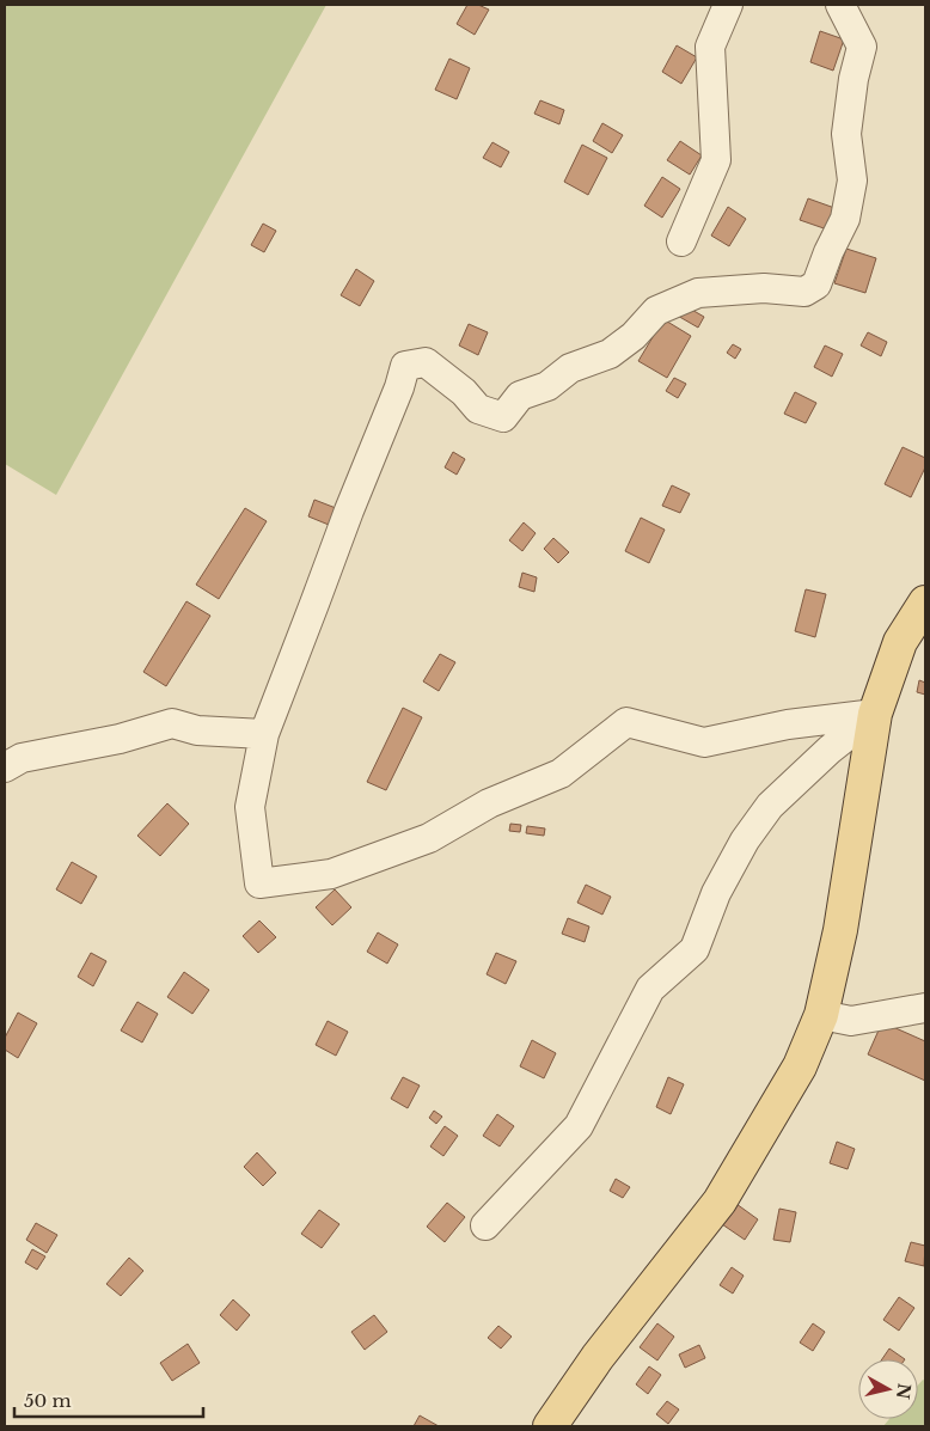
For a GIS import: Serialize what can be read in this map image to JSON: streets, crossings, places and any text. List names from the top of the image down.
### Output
{
  "scale_bar": "50 m",
  "north": "right"
}
